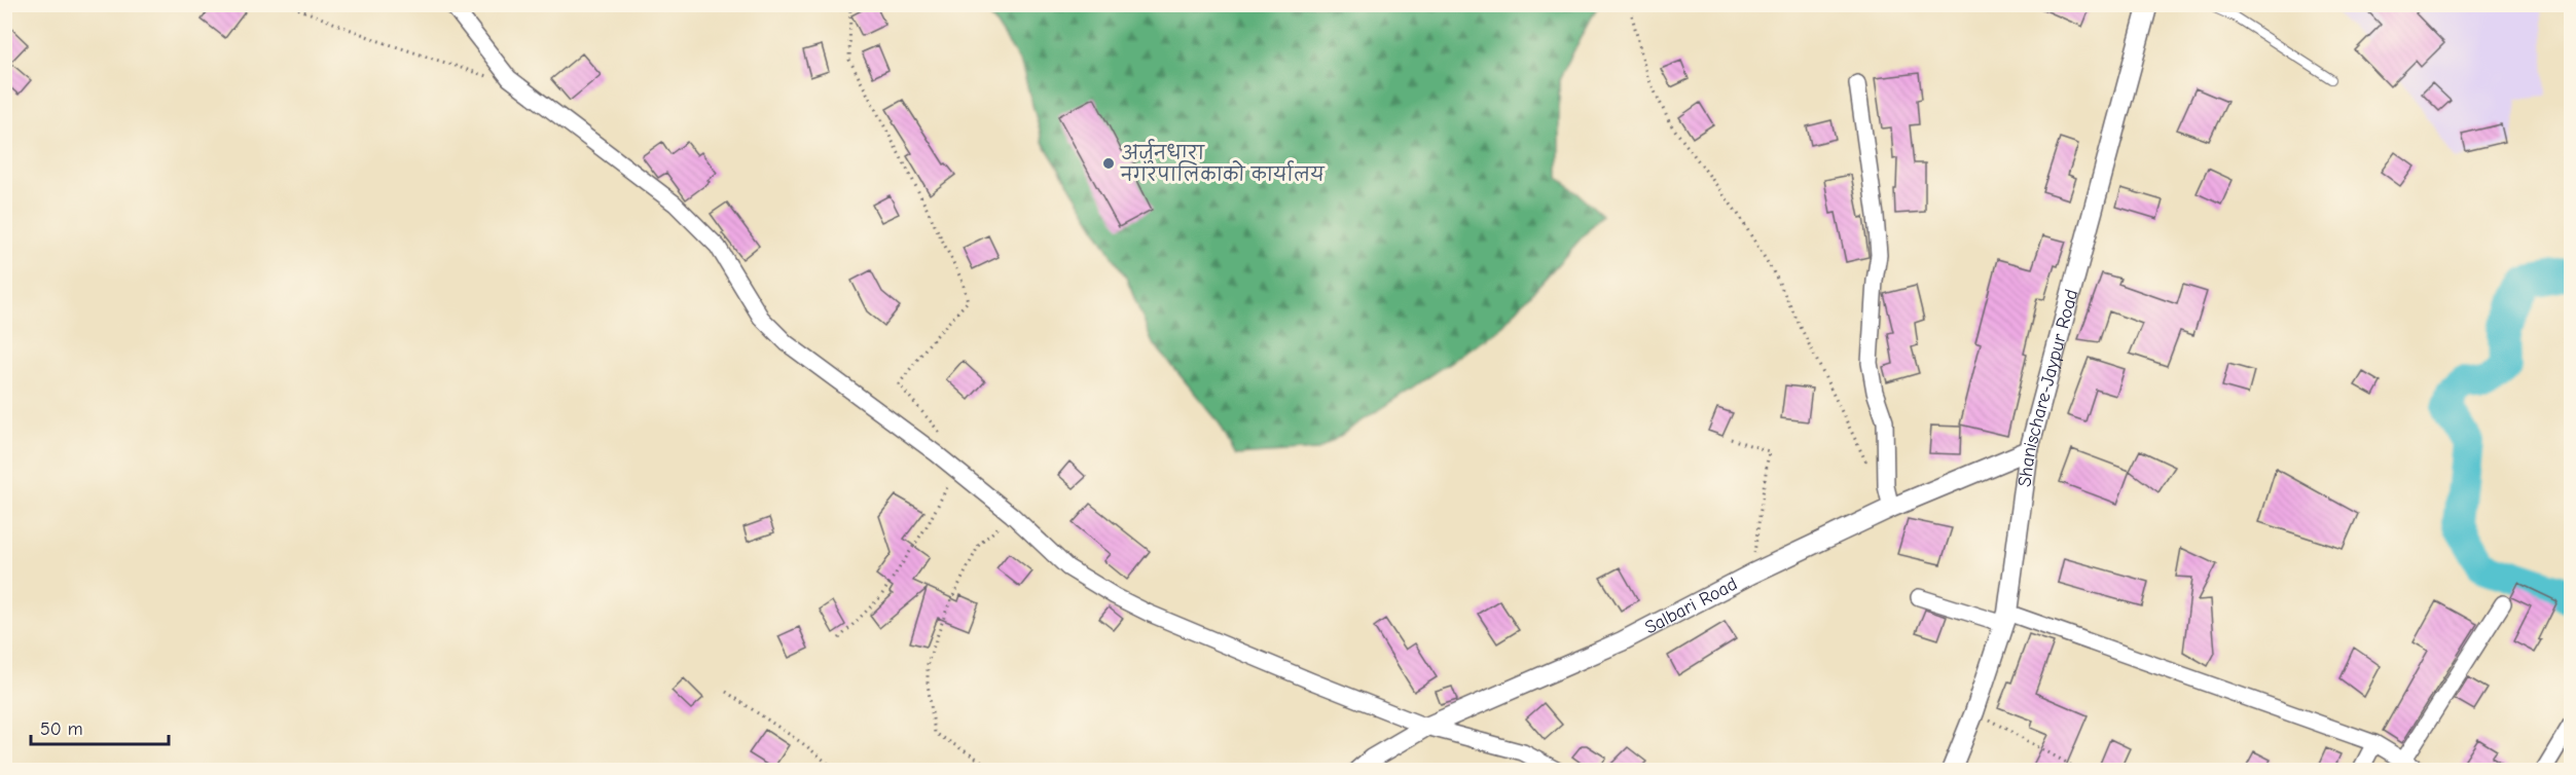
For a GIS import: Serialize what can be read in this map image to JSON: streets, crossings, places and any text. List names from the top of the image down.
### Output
{
  "streets": {
    "street": ["Shanischare-Jaypur Road", "Salbari Road"]
  },
  "crossings": [
    ["Shanischare-Jaypur Road", "Salbari Road"]
  ],
  "places": ["अर्जुनधारा नगरपालिकाको कार्यालय"],
  "scale_bar": "50 m"
}
